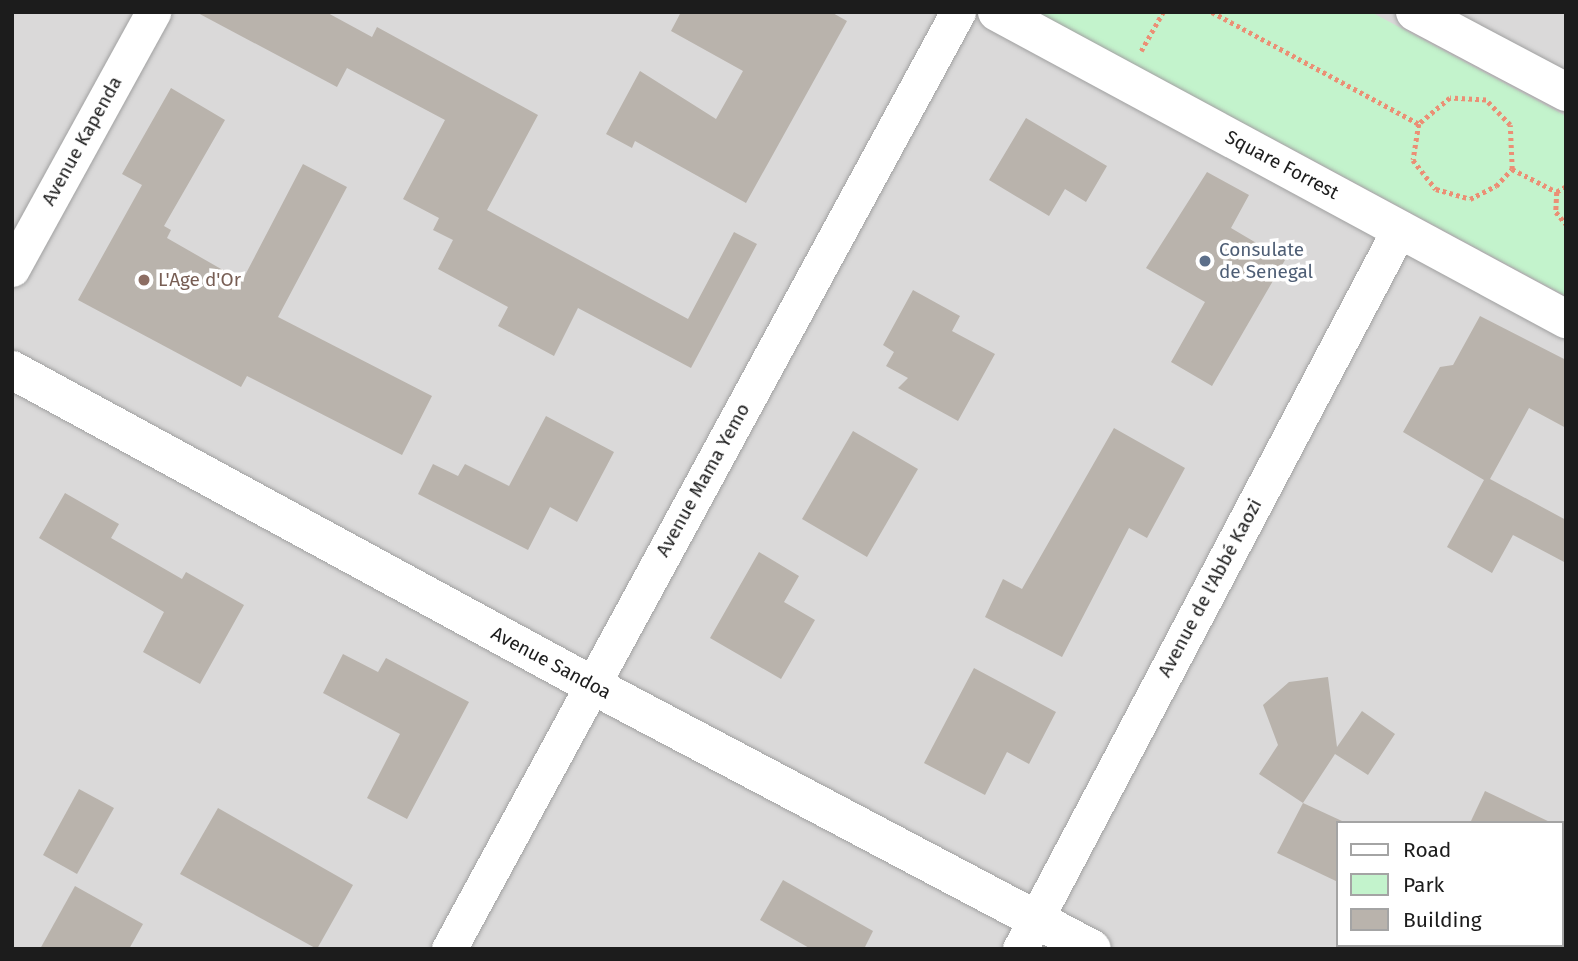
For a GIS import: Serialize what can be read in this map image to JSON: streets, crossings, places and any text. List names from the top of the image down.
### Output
{
  "streets": {
    "street": [
      "Avenue Kapenda",
      "Square Forrest",
      "Avenue Mama Yemo",
      "Avenue de l'Abbé Kaozi",
      "Avenue Sandoa"
    ]
  },
  "crossings": [
    ["Square Forrest", "Avenue de l'Abbé Kaozi"],
    ["Avenue Mama Yemo", "Avenue Sandoa"],
    ["Avenue de l'Abbé Kaozi", "Avenue Sandoa"]
  ],
  "places": ["Consulate de Senegal", "L'Age d'Or"],
  "legend": ["Road", "Park", "Building"]
}
